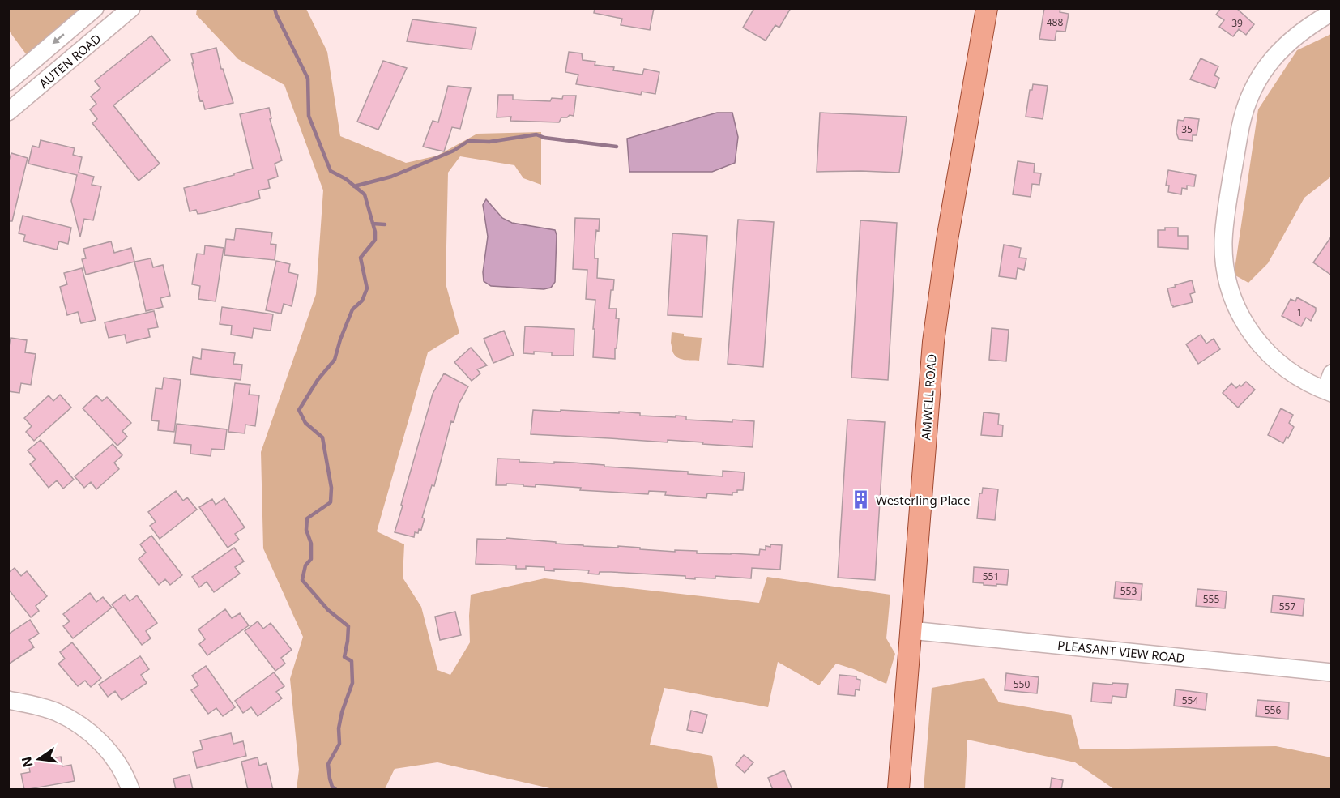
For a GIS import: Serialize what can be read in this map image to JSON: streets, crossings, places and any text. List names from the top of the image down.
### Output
{
  "streets": {
    "main road": ["AMWELL ROAD"],
    "street": ["AUTEN ROAD", "PLEASANT VIEW ROAD"]
  },
  "crossings": [
    ["AMWELL ROAD", "PLEASANT VIEW ROAD"]
  ],
  "places": {
    "building": ["Westerling Place"]
  },
  "house_numbers": [
    "488",
    "39",
    "35",
    "1",
    "551",
    "553",
    "555",
    "557",
    "550",
    "554",
    "556"
  ],
  "north": "left"
}
